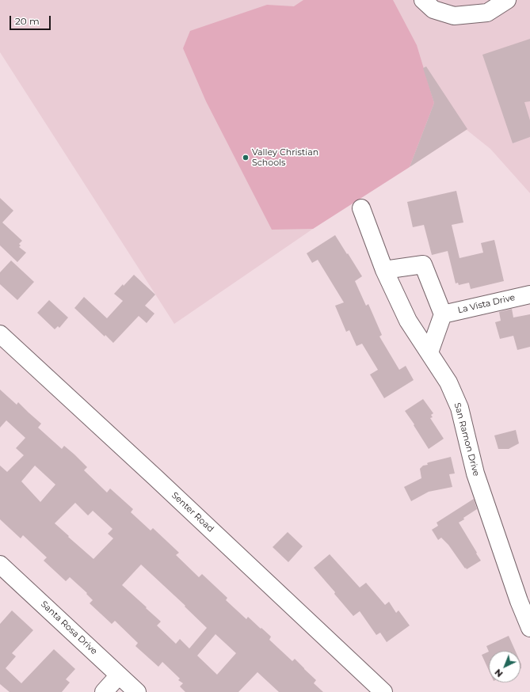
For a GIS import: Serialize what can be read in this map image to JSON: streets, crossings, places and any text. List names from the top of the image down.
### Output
{
  "streets": {
    "street": [
      "La Vista Drive",
      "San Ramon Drive",
      "Senter Road",
      "Santa Rosa Drive"
    ]
  },
  "places": ["Valley Christian Schools"],
  "scale_bar": "20 m",
  "north": "bottom left"
}
